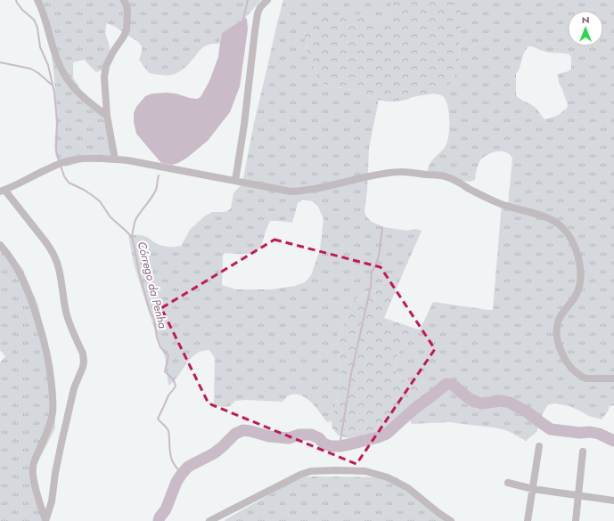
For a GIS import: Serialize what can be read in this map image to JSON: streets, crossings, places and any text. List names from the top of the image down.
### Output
{
  "water": ["Córrego da Penha"],
  "north": "top"
}
